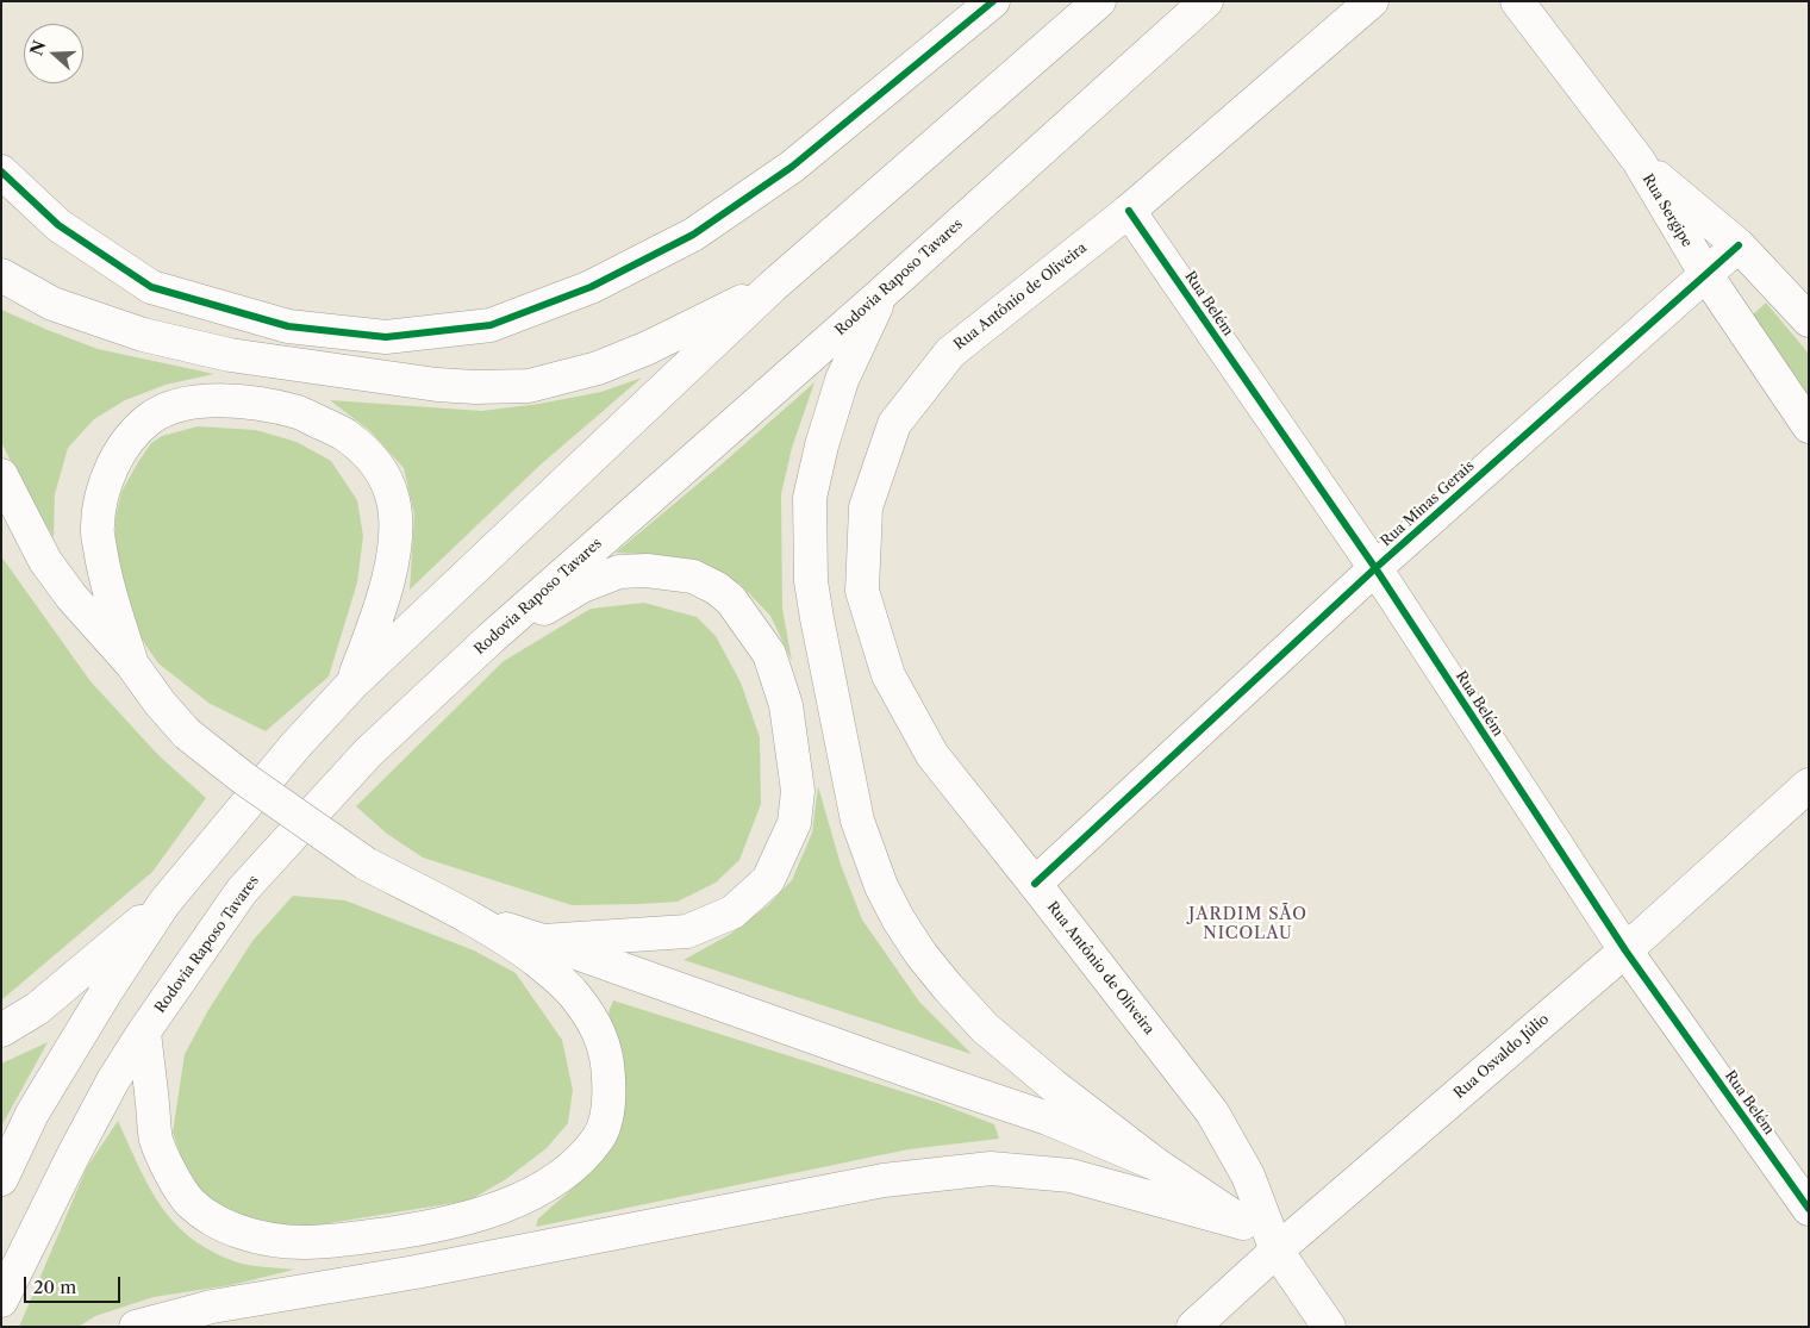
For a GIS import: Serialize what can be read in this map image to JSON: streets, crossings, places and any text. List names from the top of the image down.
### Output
{
  "streets": {
    "main road": [
      "Rua Sergipe",
      "Rodovia Raposo Tavares",
      "Rua Antônio de Oliveira",
      "Rua Belém",
      "Rua Minas Gerais",
      "Rua Osvaldo Júlio"
    ]
  },
  "crossings": [
    ["Rua Sergipe", "Rua Minas Gerais"],
    ["Rua Antônio de Oliveira", "Rua Belém"],
    ["Rua Antônio de Oliveira", "Rua Minas Gerais"],
    ["Rua Antônio de Oliveira", "Rua Osvaldo Júlio"],
    ["Rua Belém", "Rua Minas Gerais"],
    ["Rua Belém", "Rua Osvaldo Júlio"]
  ],
  "districts": ["JARDIM SÃO NICOLAU"],
  "scale_bar": "20 m",
  "north": "left"
}
